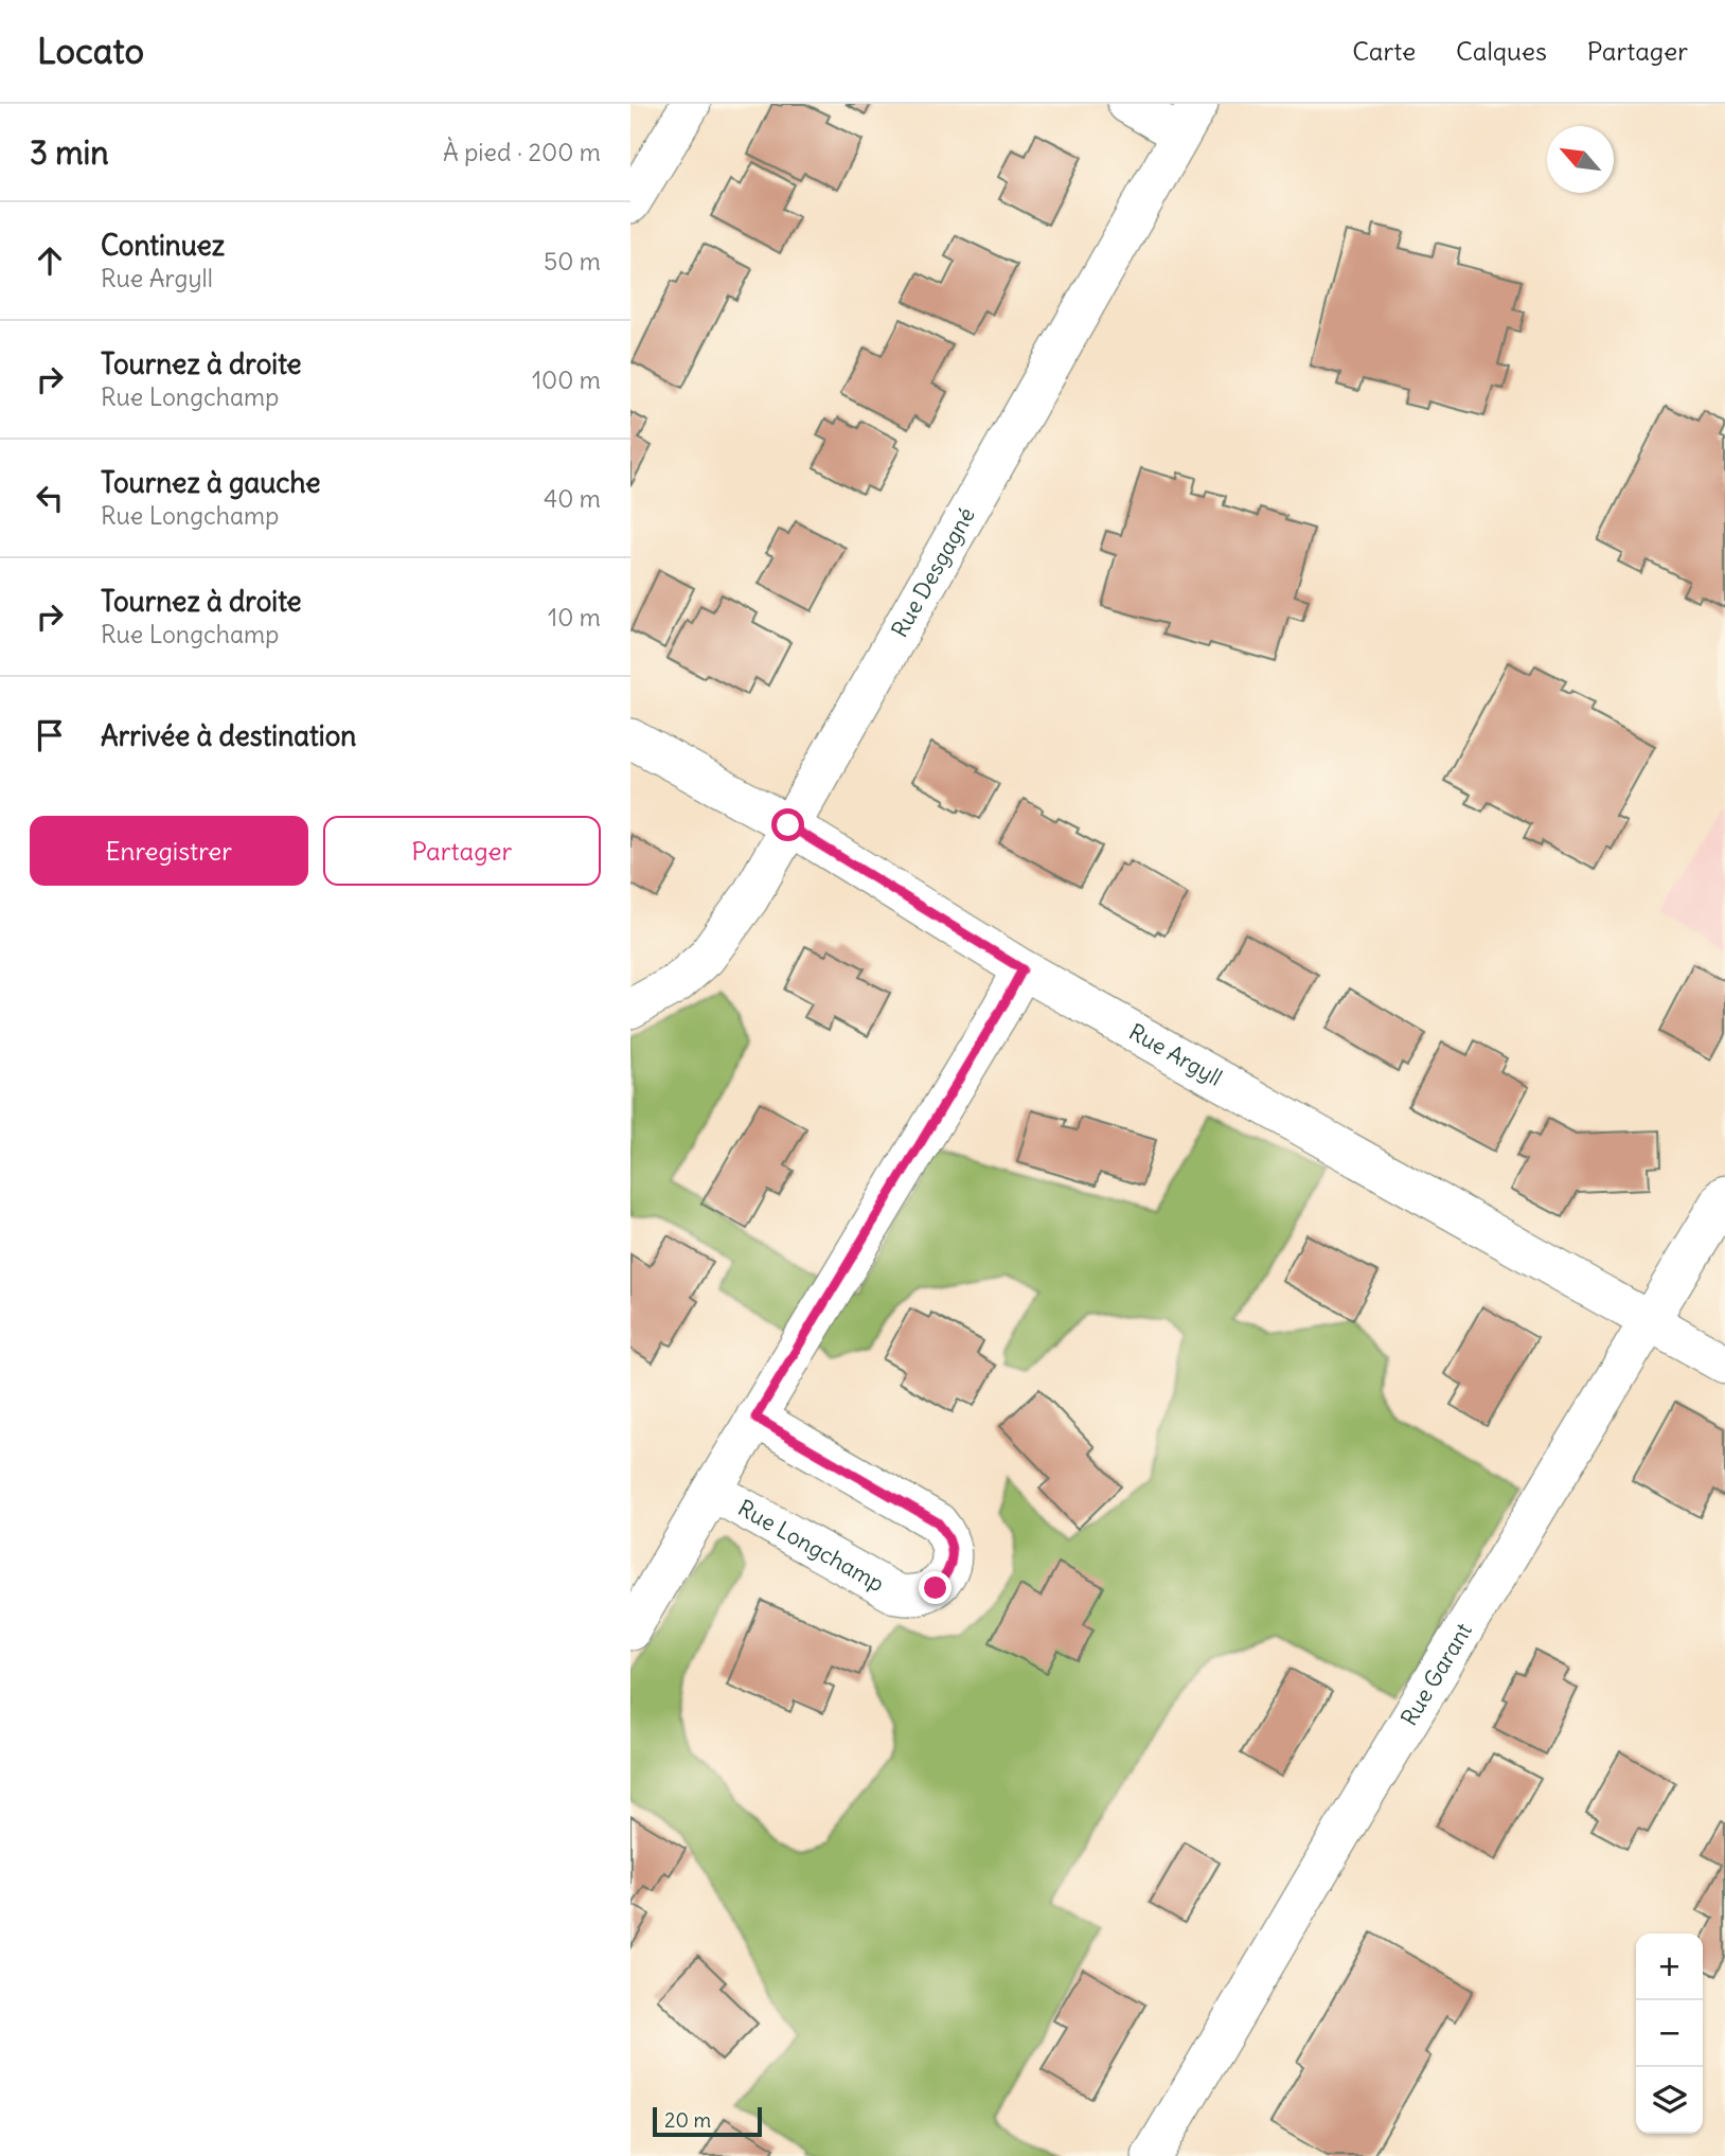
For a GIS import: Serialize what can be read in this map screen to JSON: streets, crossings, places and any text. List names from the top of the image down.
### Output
{
  "streets": {
    "street": [
      "Rue Desgagné",
      "Rue Argyll",
      "Rue Longchamp",
      "Rue Garant"
    ]
  },
  "crossings": [
    ["Rue Desgagné", "Rue Argyll"],
    ["Rue Argyll", "Rue Longchamp"],
    ["Rue Argyll", "Rue Garant"]
  ],
  "scale_bar": "20 m",
  "north": "top left",
  "page": {
    "header": "Locato",
    "nav": ["Carte", "Calques", "Partager"],
    "heading": ["3 min", "À pied · 200 m"],
    "list": [
      ["Continuez", "Rue Argyll", "50 m"],
      ["Tournez à droite", "Rue Longchamp", "100 m"],
      ["Tournez à gauche", "Rue Longchamp", "40 m"],
      ["Tournez à droite", "Rue Longchamp", "10 m"],
      "Arrivée à destination"
    ],
    "buttons": ["Enregistrer", "Partager"],
    "map_buttons": ["+", "−"],
    "scale": "20 m"
  }
}
